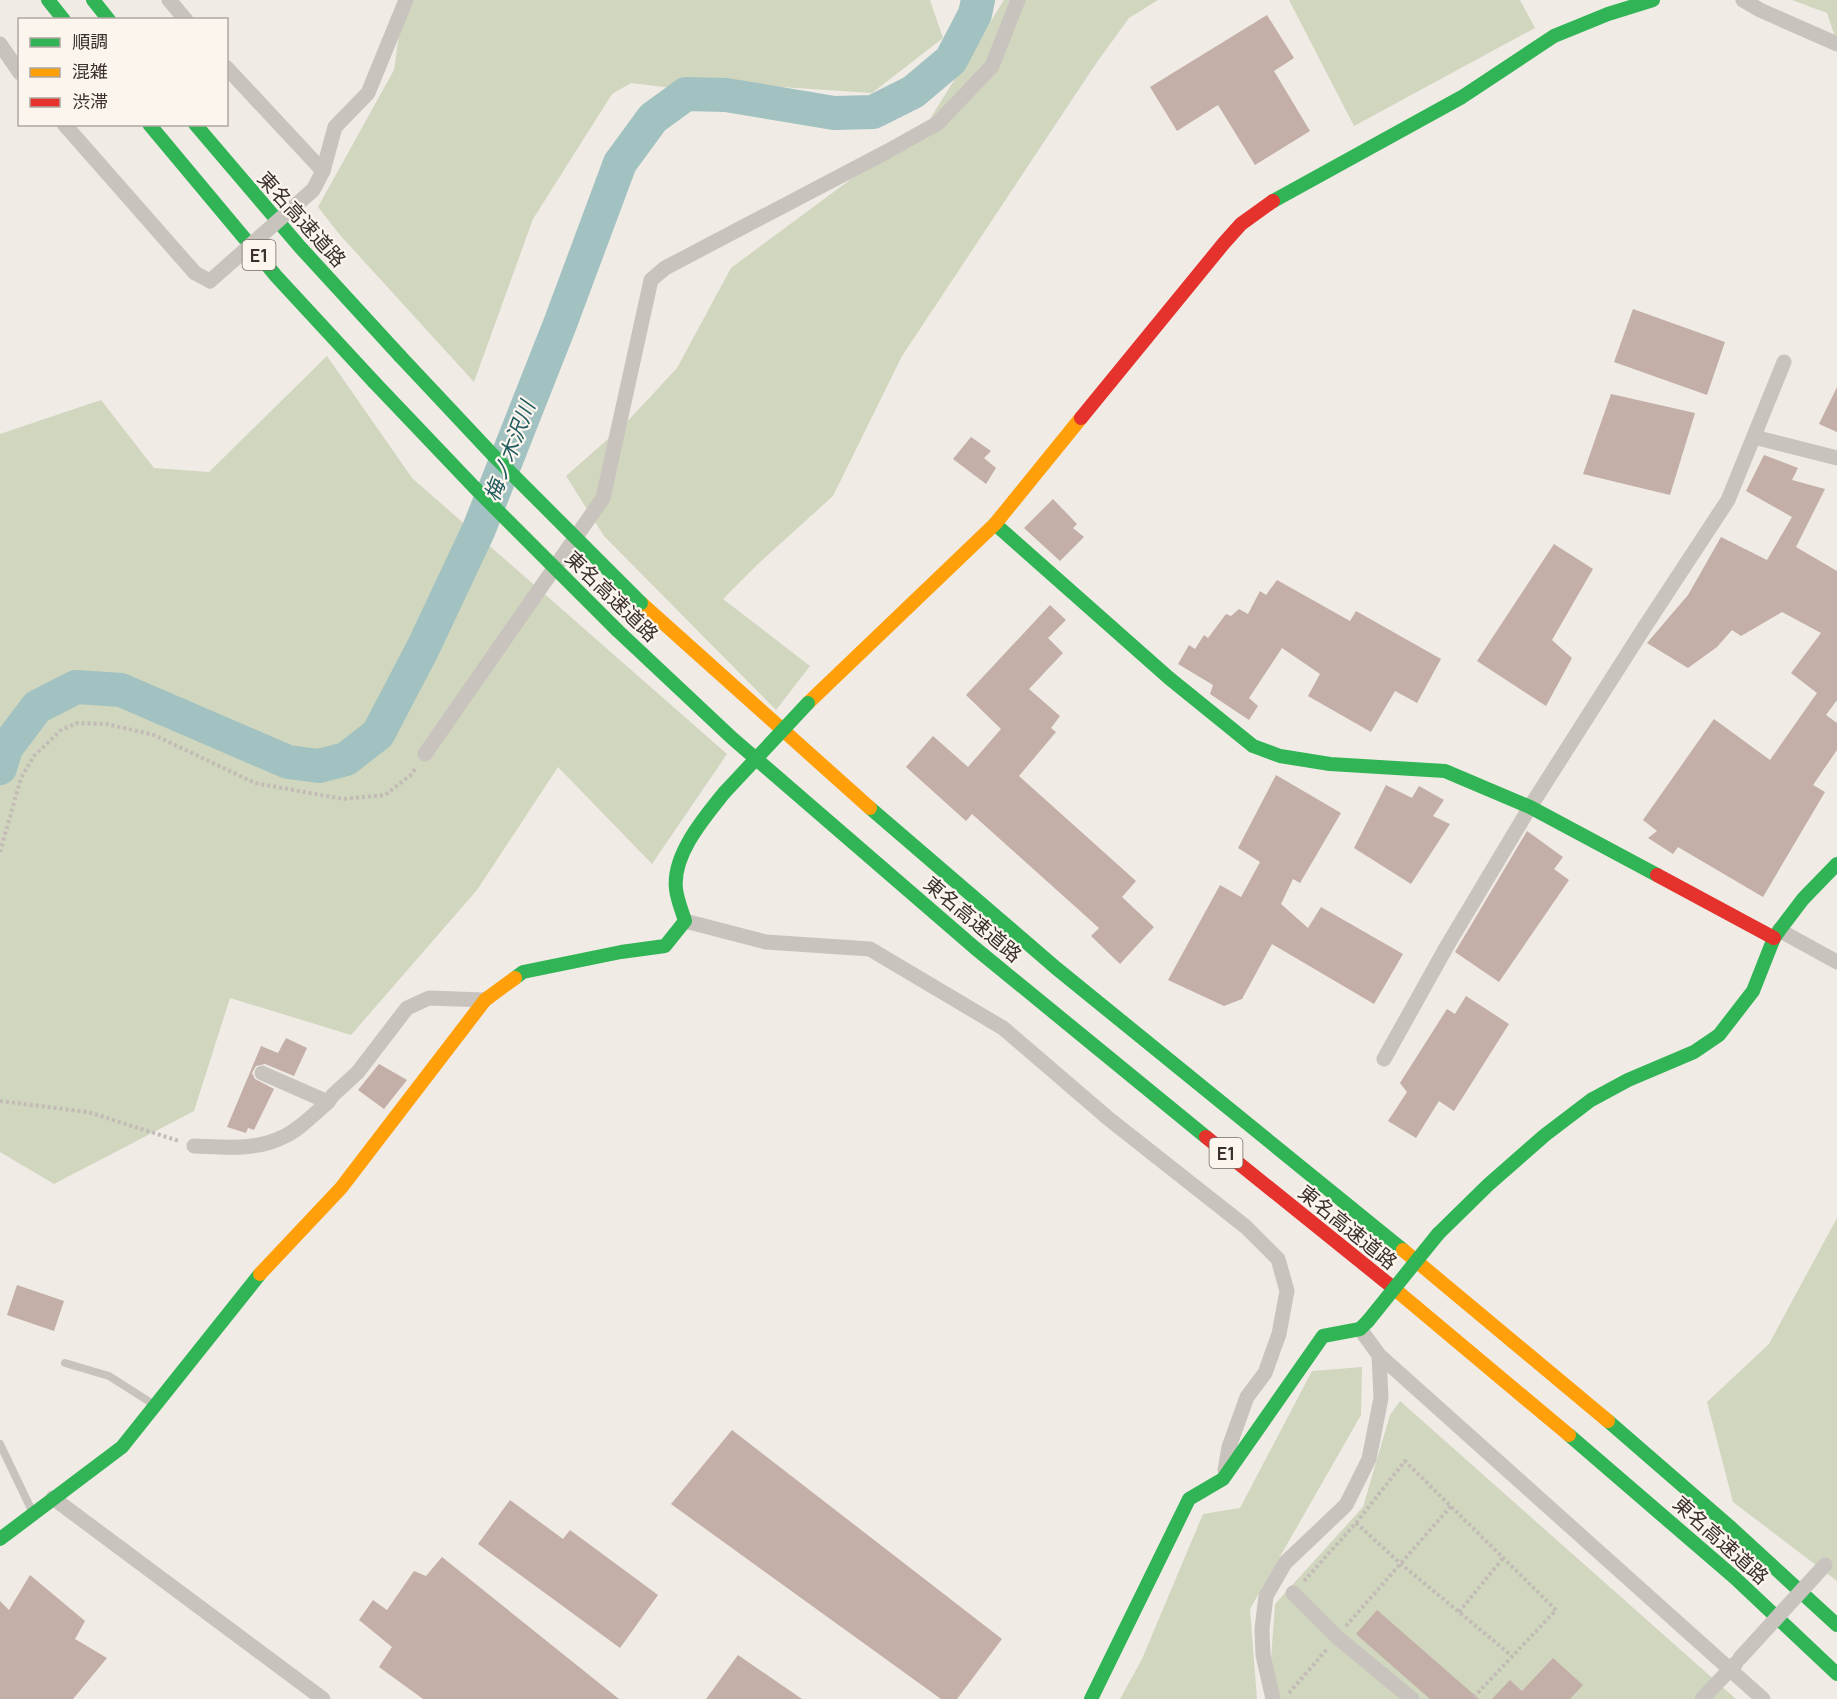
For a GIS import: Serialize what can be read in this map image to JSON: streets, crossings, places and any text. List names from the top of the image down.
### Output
{
  "streets": {
    "main road": ["東名高速道路", "E1"]
  },
  "water": ["梅ノ木沢川"],
  "legend": ["順調", "混雑", "渋滞"]
}
